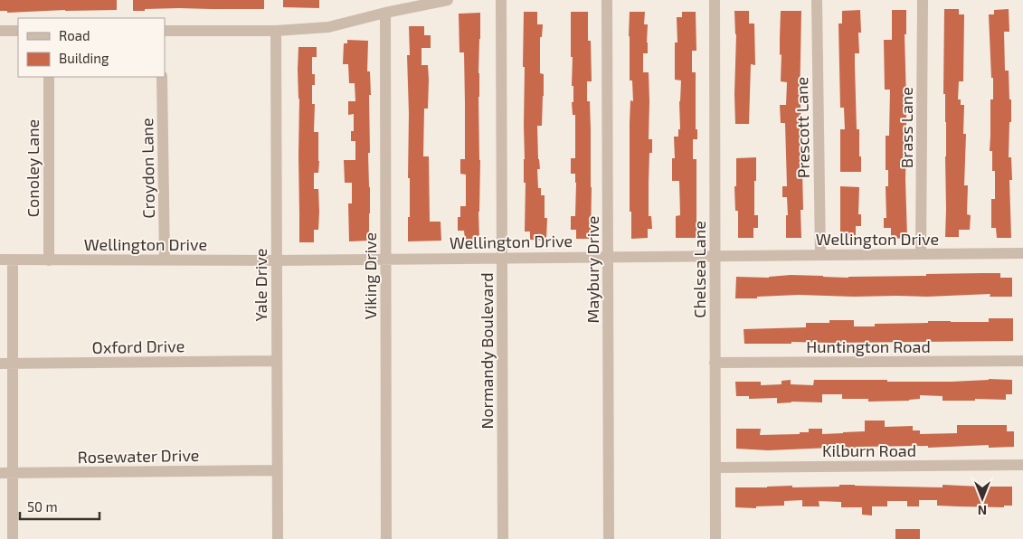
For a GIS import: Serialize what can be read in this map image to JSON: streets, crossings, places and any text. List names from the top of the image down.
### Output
{
  "streets": {
    "street": [
      "Prescott Lane",
      "Brass Lane",
      "Conoley Lane",
      "Croydon Lane",
      "Wellington Drive",
      "Maybury Drive",
      "Chelsea Lane",
      "Viking Drive",
      "Yale Drive",
      "Oxford Drive",
      "Huntington Road",
      "Normandy Boulevard",
      "Kilburn Road",
      "Rosewater Drive"
    ]
  },
  "crossings": [
    ["Prescott Lane", "Wellington Drive"],
    ["Brass Lane", "Wellington Drive"],
    ["Conoley Lane", "Wellington Drive"],
    ["Croydon Lane", "Wellington Drive"],
    ["Wellington Drive", "Maybury Drive"],
    ["Wellington Drive", "Chelsea Lane"],
    ["Wellington Drive", "Viking Drive"],
    ["Wellington Drive", "Yale Drive"],
    ["Wellington Drive", "Normandy Boulevard"],
    ["Chelsea Lane", "Huntington Road"],
    ["Chelsea Lane", "Kilburn Road"],
    ["Yale Drive", "Oxford Drive"],
    ["Yale Drive", "Rosewater Drive"]
  ],
  "legend": ["Road", "Building"],
  "scale_bar": "50 m",
  "north": "bottom"
}
